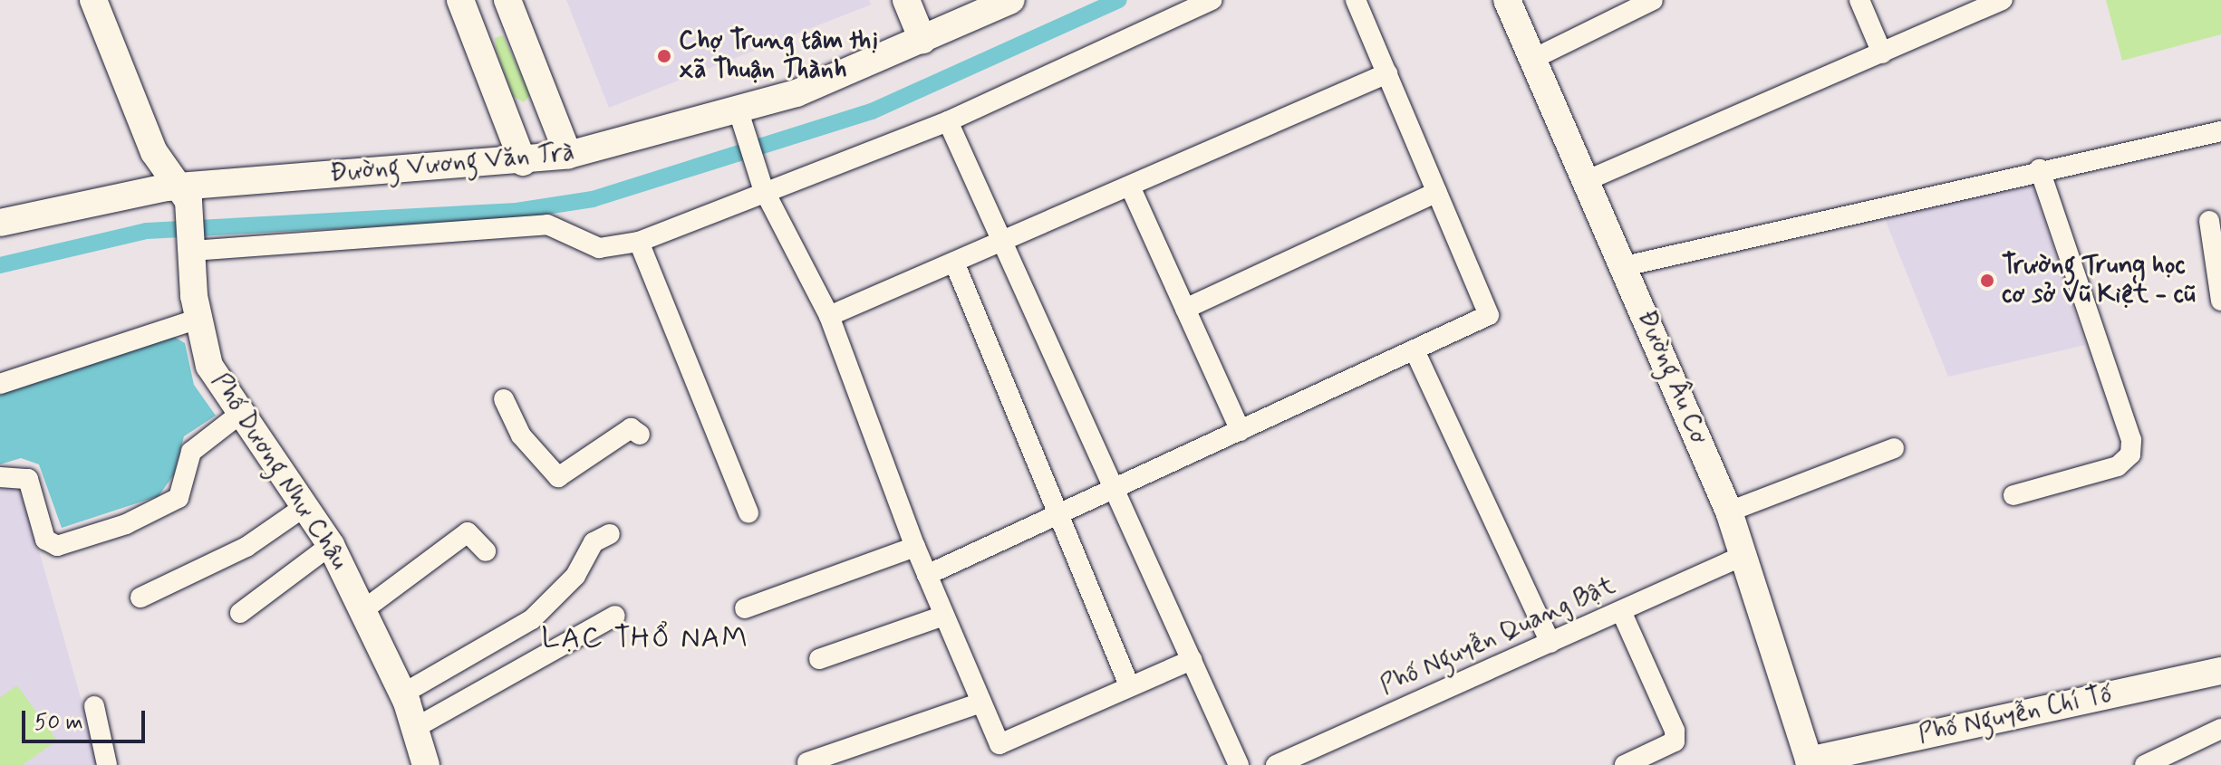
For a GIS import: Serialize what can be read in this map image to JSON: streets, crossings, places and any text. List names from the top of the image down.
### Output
{
  "streets": {
    "main road": [
      "Đường Vương Văn Trà",
      "Đường Âu Cơ",
      "Phố Dương Như Châu",
      "Phố Nguyễn Chí Tố"
    ],
    "street": ["Phố Nguyễn Quang Bật"]
  },
  "crossings": [
    ["Đường Vương Văn Trà", "Phố Dương Như Châu"],
    ["Đường Âu Cơ", "Phố Nguyễn Quang Bật"],
    ["Đường Âu Cơ", "Phố Nguyễn Chí Tố"]
  ],
  "districts": ["LẠC THỔ NAM"],
  "places": ["Chợ Trung tâm thị xã Thuận Thành", "Trường Trung học cơ sở Vũ Kiệt - cũ"],
  "scale_bar": "50 m"
}
